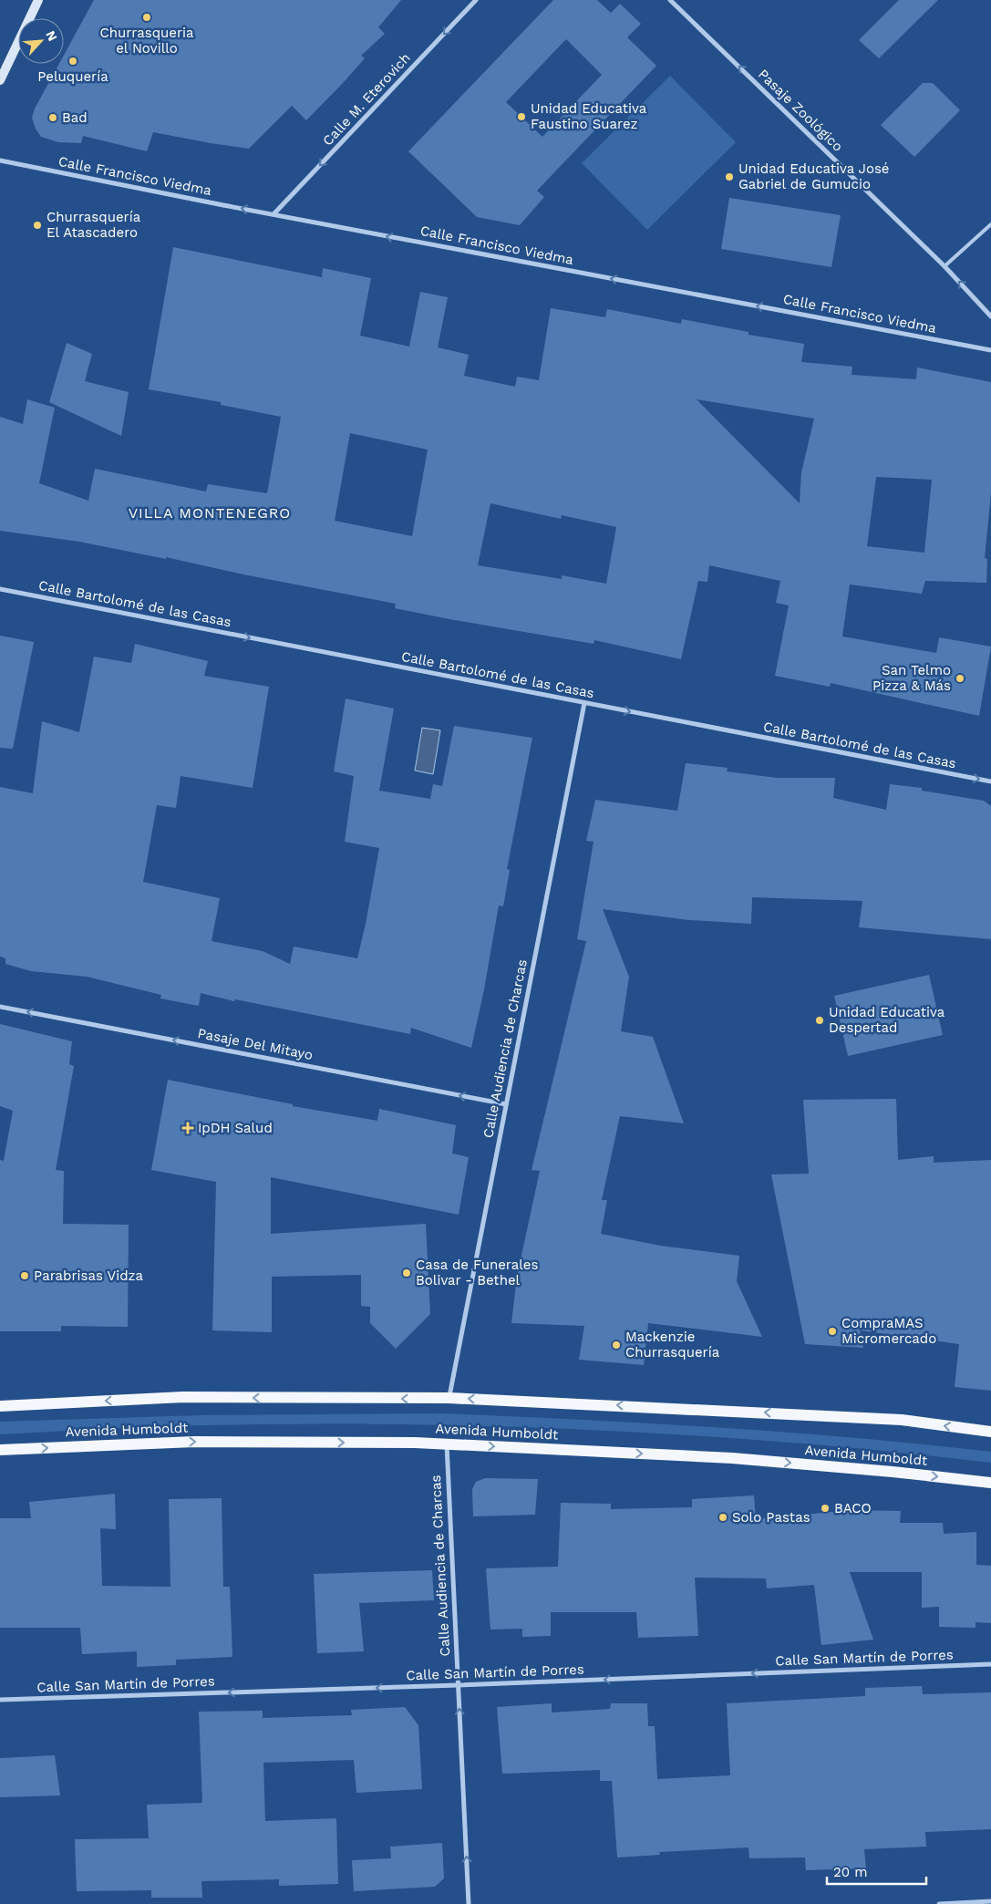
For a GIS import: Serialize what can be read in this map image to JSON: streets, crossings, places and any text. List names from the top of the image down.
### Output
{
  "streets": {
    "main road": ["Avenida Humboldt"],
    "street": [
      "Calle M. Eterovich",
      "Pasaje Zoológico",
      "Calle Francisco Viedma",
      "Calle Bartolomé de las Casas",
      "Pasaje Del Mitayo",
      "Calle Audiencia de Charcas",
      "Calle San Martín de Porres"
    ]
  },
  "crossings": [
    ["Calle M. Eterovich", "Calle Francisco Viedma"],
    ["Calle Bartolomé de las Casas", "Calle Audiencia de Charcas"],
    ["Pasaje Del Mitayo", "Calle Audiencia de Charcas"],
    ["Calle Audiencia de Charcas", "Avenida Humboldt"],
    ["Calle Audiencia de Charcas", "Calle San Martín de Porres"]
  ],
  "one_way": [
    "Calle M. Eterovich",
    "Pasaje Zoológico",
    "Calle Francisco Viedma",
    "Calle Bartolomé de las Casas",
    "Pasaje Del Mitayo",
    "Calle San Martín de Porres"
  ],
  "districts": ["VILLA MONTENEGRO"],
  "places": {
    "other": [
      "Churrasqueria el Novillo",
      "Peluquería",
      "Unidad Educativa Faustino Suarez",
      "Bad",
      "Unidad Educativa José Gabriel de Gumucio",
      "Churrasquería El Atascadero",
      "San Telmo Pizza & Más",
      "Unidad Educativa Despertad",
      "Casa de Funerales Bolivar - Bethel",
      "Parabrisas Vidza",
      "CompraMAS Micromercado",
      "Mackenzie Churrasquería",
      "BACO",
      "Solo Pastas"
    ],
    "health": ["IpDH Salud"]
  },
  "scale_bar": "20 m",
  "north": "top right"
}
